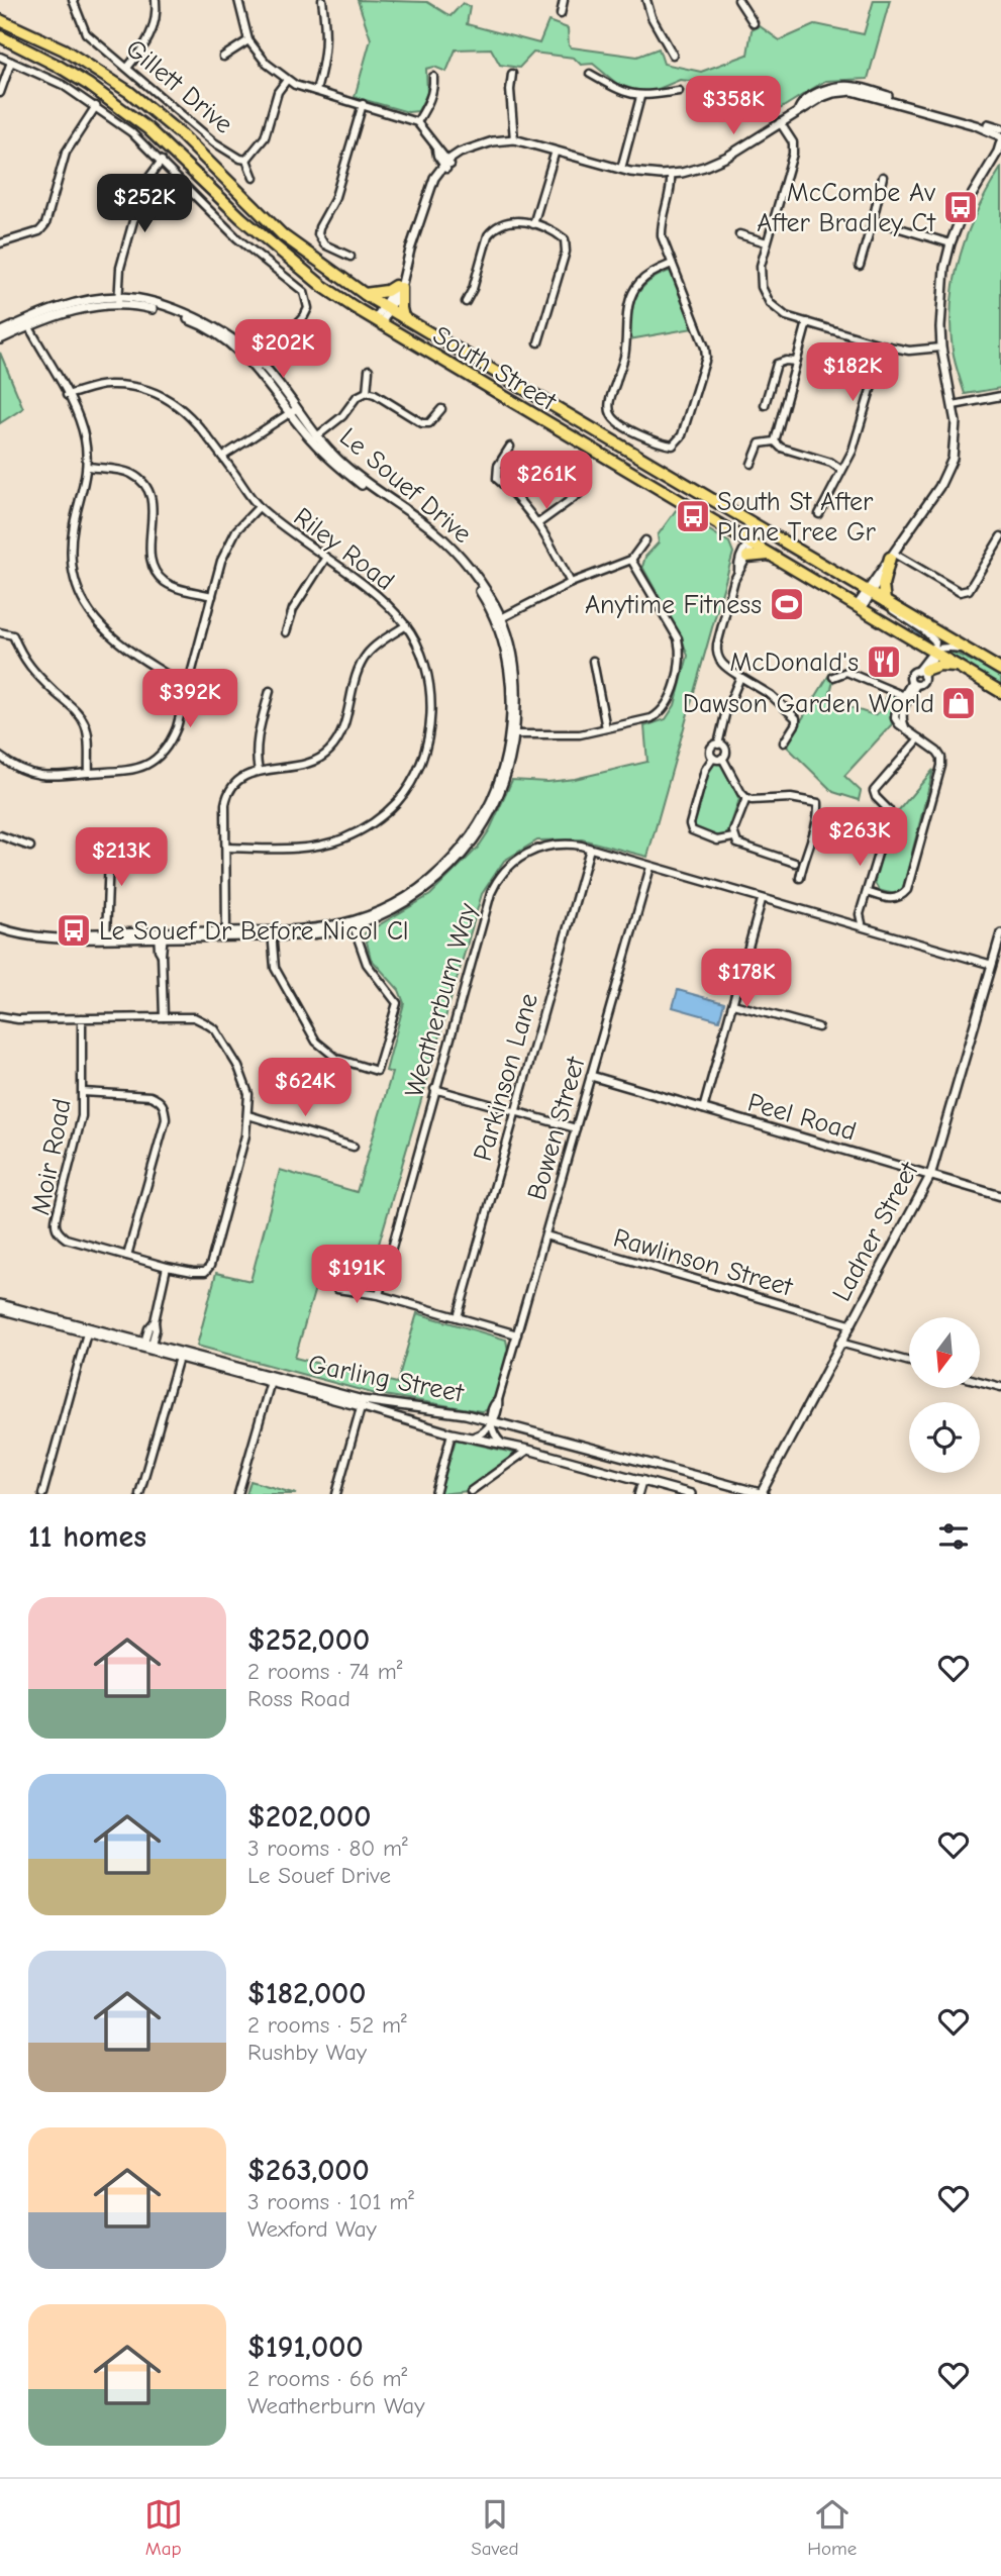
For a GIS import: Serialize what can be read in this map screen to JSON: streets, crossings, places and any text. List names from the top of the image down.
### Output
{
  "streets": {
    "highway": ["South Street"],
    "street": [
      "Gillett Drive",
      "Le Souef Drive",
      "Riley Road",
      "Weatherburn Way",
      "Parkinson Lane",
      "Peel Road",
      "Bowen Street",
      "Moir Road",
      "Ladner Street",
      "Rawlinson Street",
      "Garling Street"
    ]
  },
  "crossings": [
    ["Weatherburn Way", "Parkinson Lane"],
    ["Weatherburn Way", "Bowen Street"],
    ["Weatherburn Way", "Ladner Street"],
    ["Peel Road", "Bowen Street"],
    ["Peel Road", "Ladner Street"],
    ["Bowen Street", "Rawlinson Street"],
    ["Bowen Street", "Garling Street"],
    ["Ladner Street", "Rawlinson Street"],
    ["Ladner Street", "Garling Street"]
  ],
  "places": {
    "bus stop": ["McCombe Av After Bradley Ct", "South St After Plane Tree Gr", "Le Souef Dr Before Nicol Cl"],
    "sports": ["Anytime Fitness"],
    "restaurant": ["McDonald's"],
    "shop": ["Dawson Garden World"]
  },
  "north": "bottom",
  "page": {
    "price": [
      "$358K",
      "$252K",
      "$202K",
      "$182K",
      "$261K",
      "$392K",
      "$263K",
      "$213K",
      "$178K",
      "$624K",
      "$191K"
    ],
    "heading": "11 homes",
    "list": [
      {
        "name": "$252,000",
        "note": "2 rooms · 74 m² · Ross Road"
      },
      {
        "name": "$202,000",
        "note": "3 rooms · 80 m² · Le Souef Drive"
      },
      {
        "name": "$182,000",
        "note": "2 rooms · 52 m² · Rushby Way"
      },
      {
        "name": "$263,000",
        "note": "3 rooms · 101 m² · Wexford Way"
      },
      {
        "name": "$191,000",
        "note": "2 rooms · 66 m² · Weatherburn Way"
      }
    ],
    "tabs": ["Map", "Saved", "Home"]
  }
}
